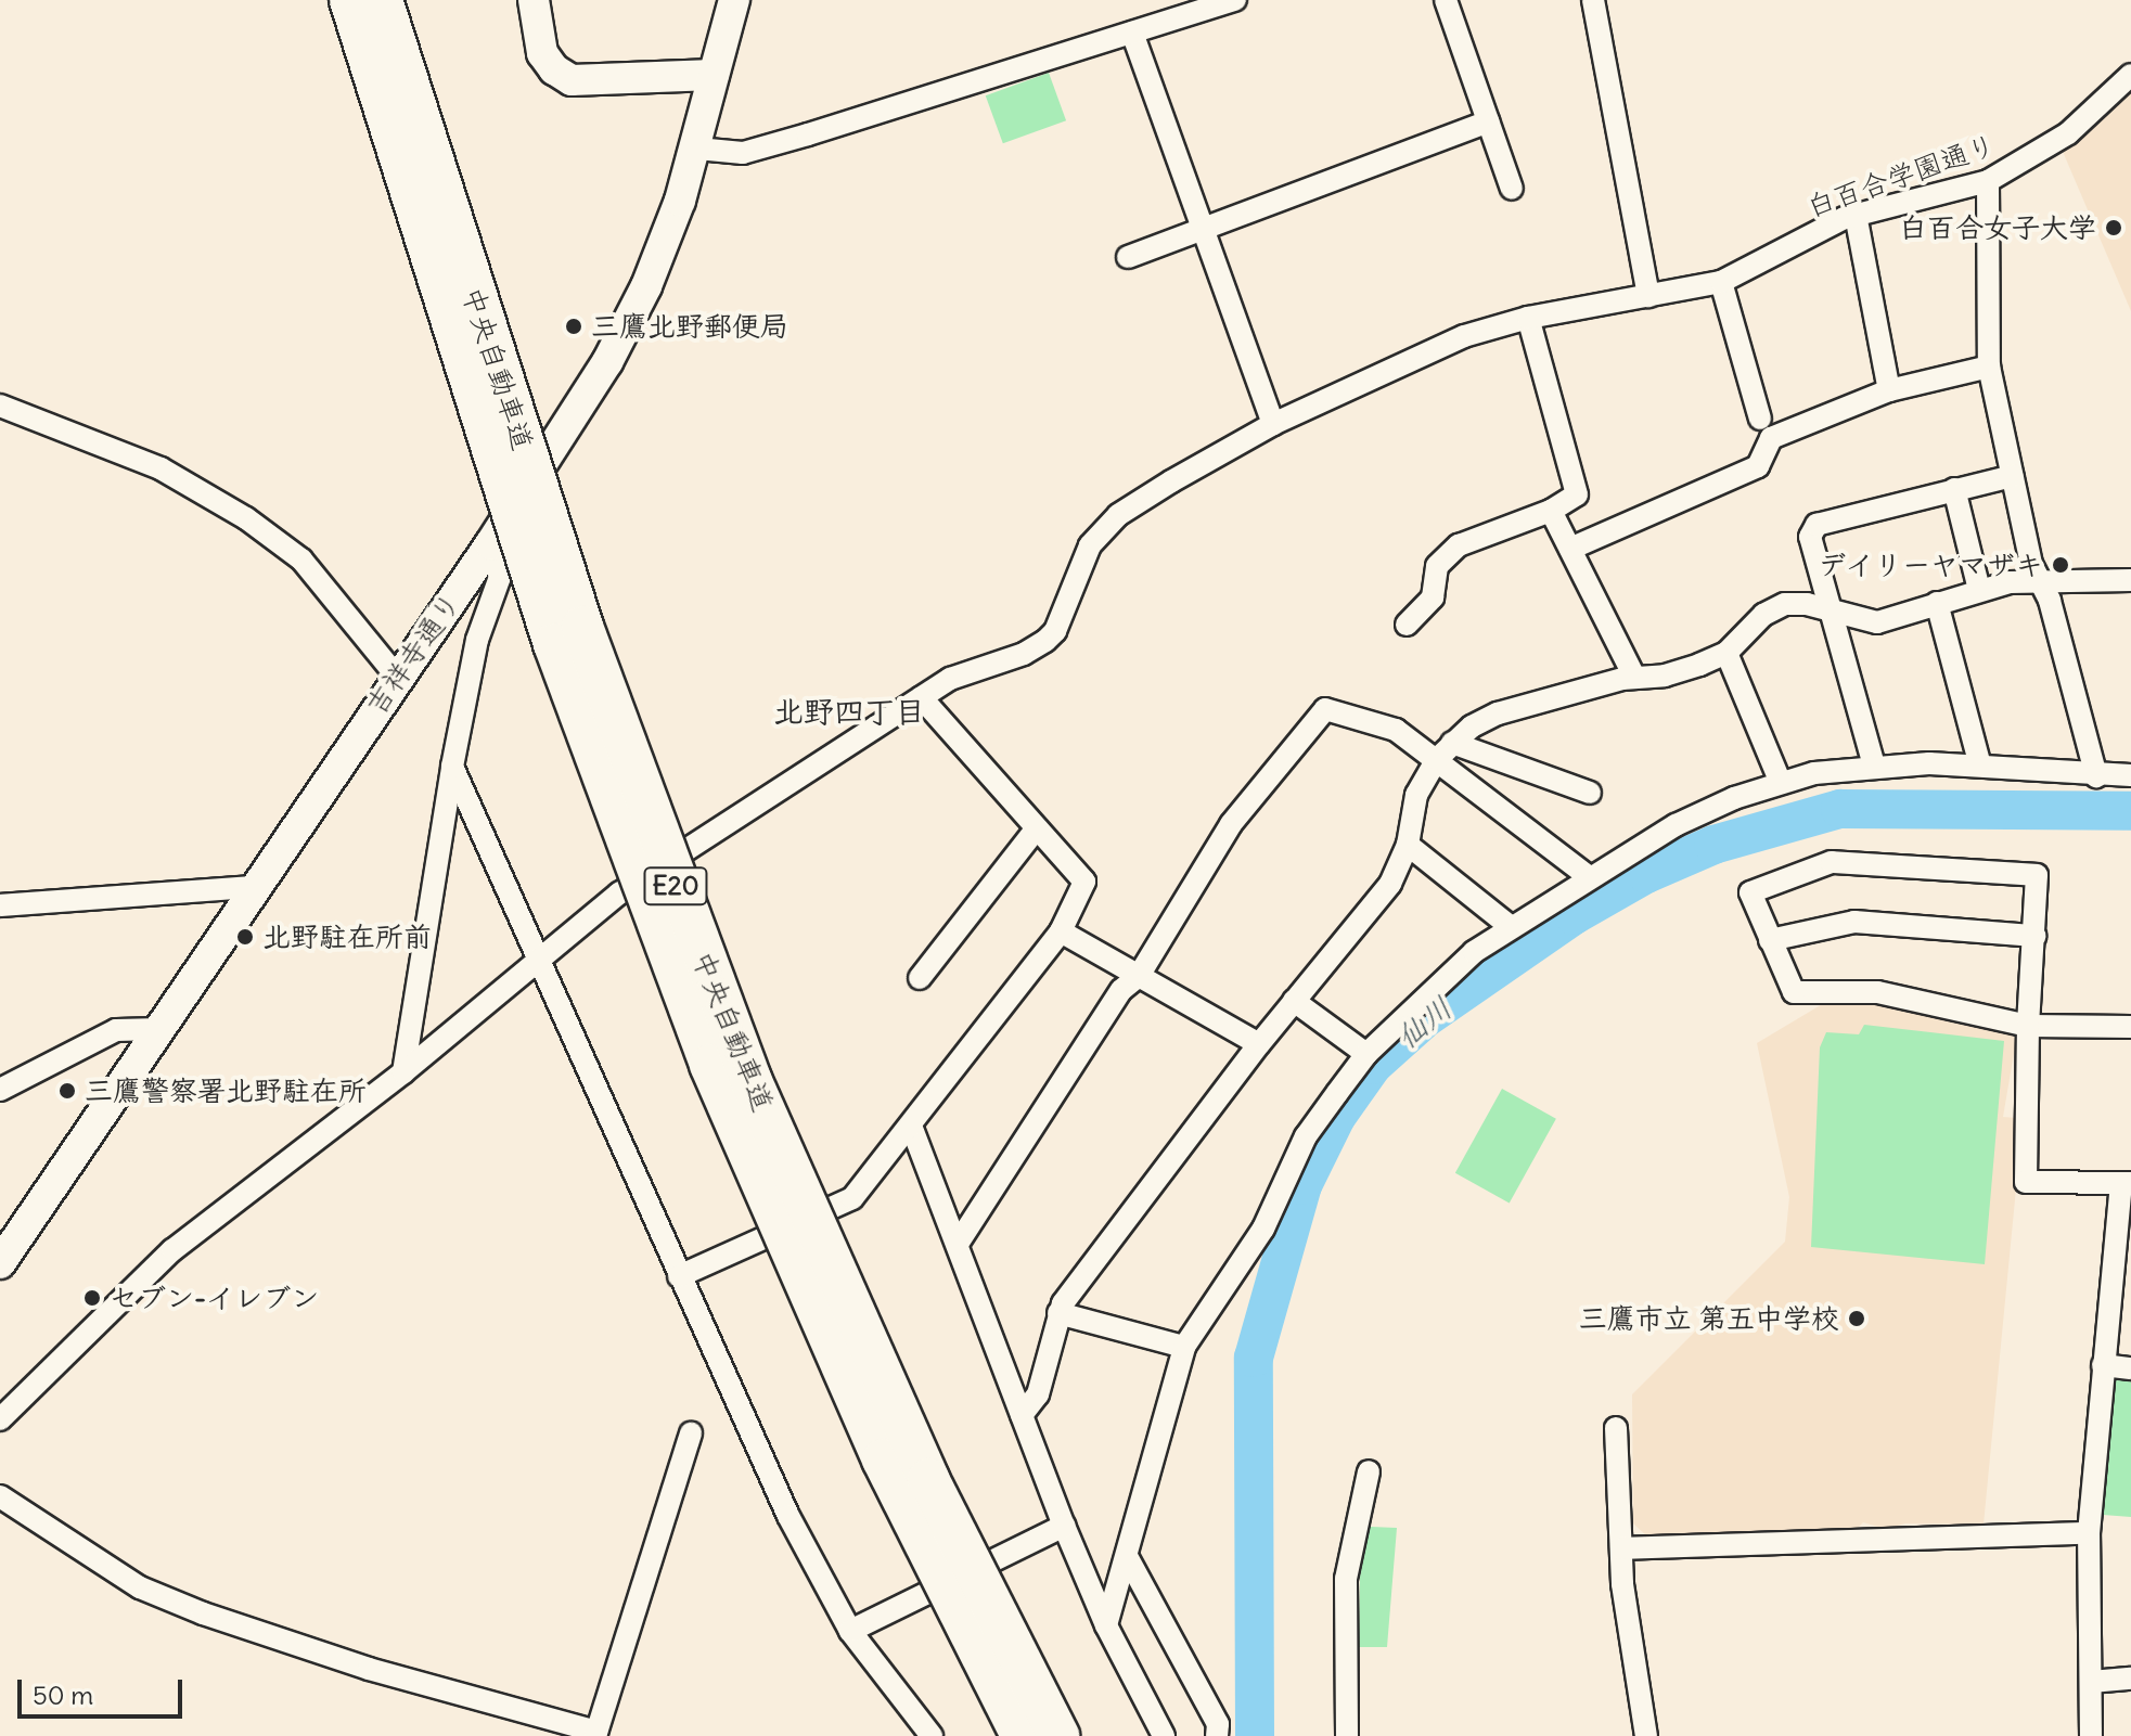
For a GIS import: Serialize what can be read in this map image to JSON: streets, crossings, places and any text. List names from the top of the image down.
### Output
{
  "streets": {
    "highway": ["中央自動車道", "E20"],
    "main road": ["吉祥寺通り"],
    "street": ["白百合学園通り"]
  },
  "districts": ["北野四丁目"],
  "water": ["仙川"],
  "places": [
    "白百合女子大学",
    "三鷹北野郵便局",
    "デイリーヤマザキ",
    "北野駐在所前",
    "三鷹警察署北野駐在所",
    "セブン-イレブン",
    "三鷹市立 第五中学校"
  ],
  "scale_bar": "50 m"
}
